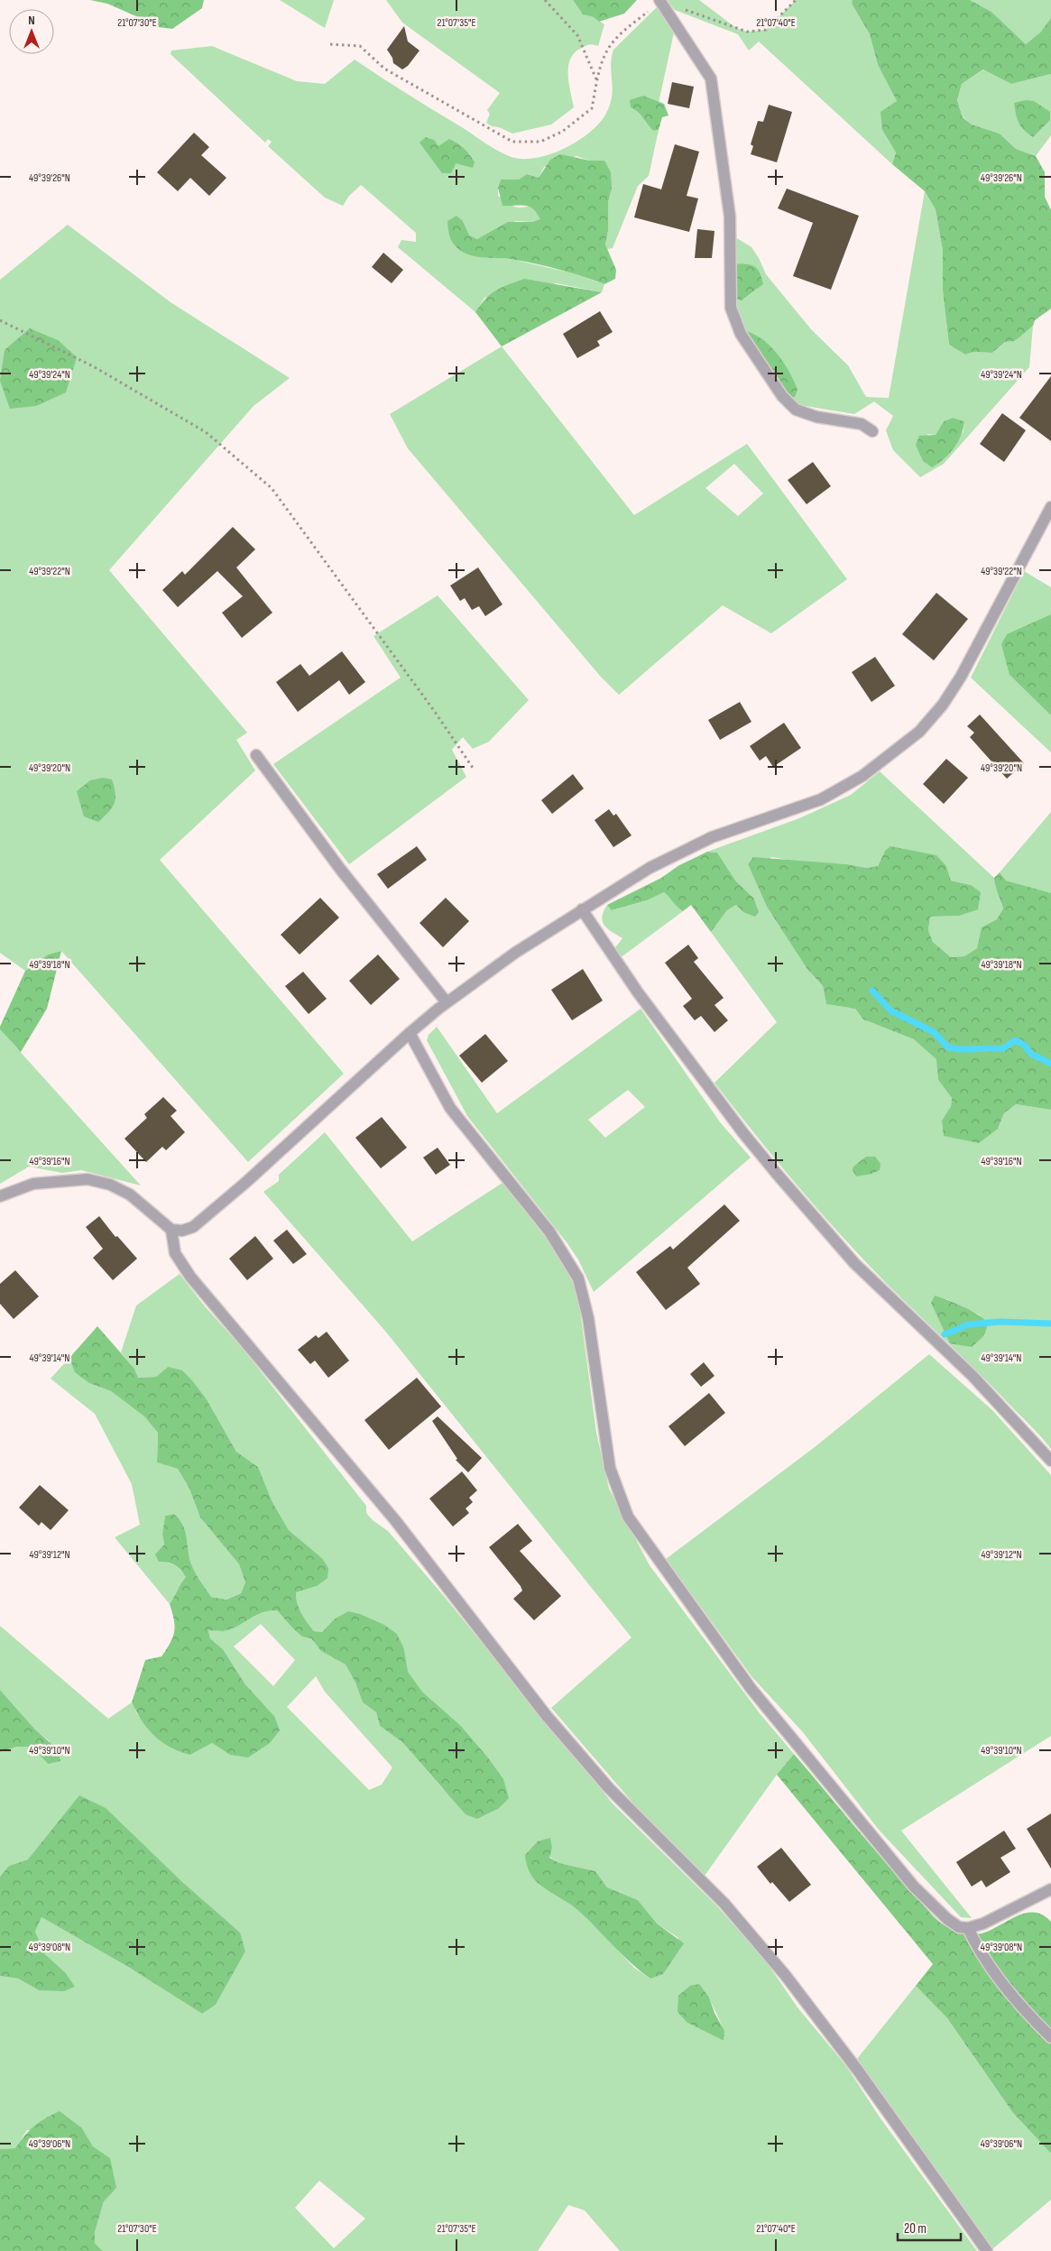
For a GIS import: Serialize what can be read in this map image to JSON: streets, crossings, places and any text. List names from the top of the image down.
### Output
{
  "scale_bar": "20 m",
  "north": "top",
  "coordinates": [
    "21°07'30\"E",
    "21°07'35\"E",
    "21°07'40\"E",
    "49°39'26\"N",
    "49°39'24\"N",
    "49°39'22\"N",
    "49°39'20\"N",
    "49°39'18\"N",
    "49°39'16\"N",
    "49°39'14\"N",
    "49°39'12\"N",
    "49°39'10\"N",
    "49°39'08\"N",
    "49°39'06\"N"
  ]
}
